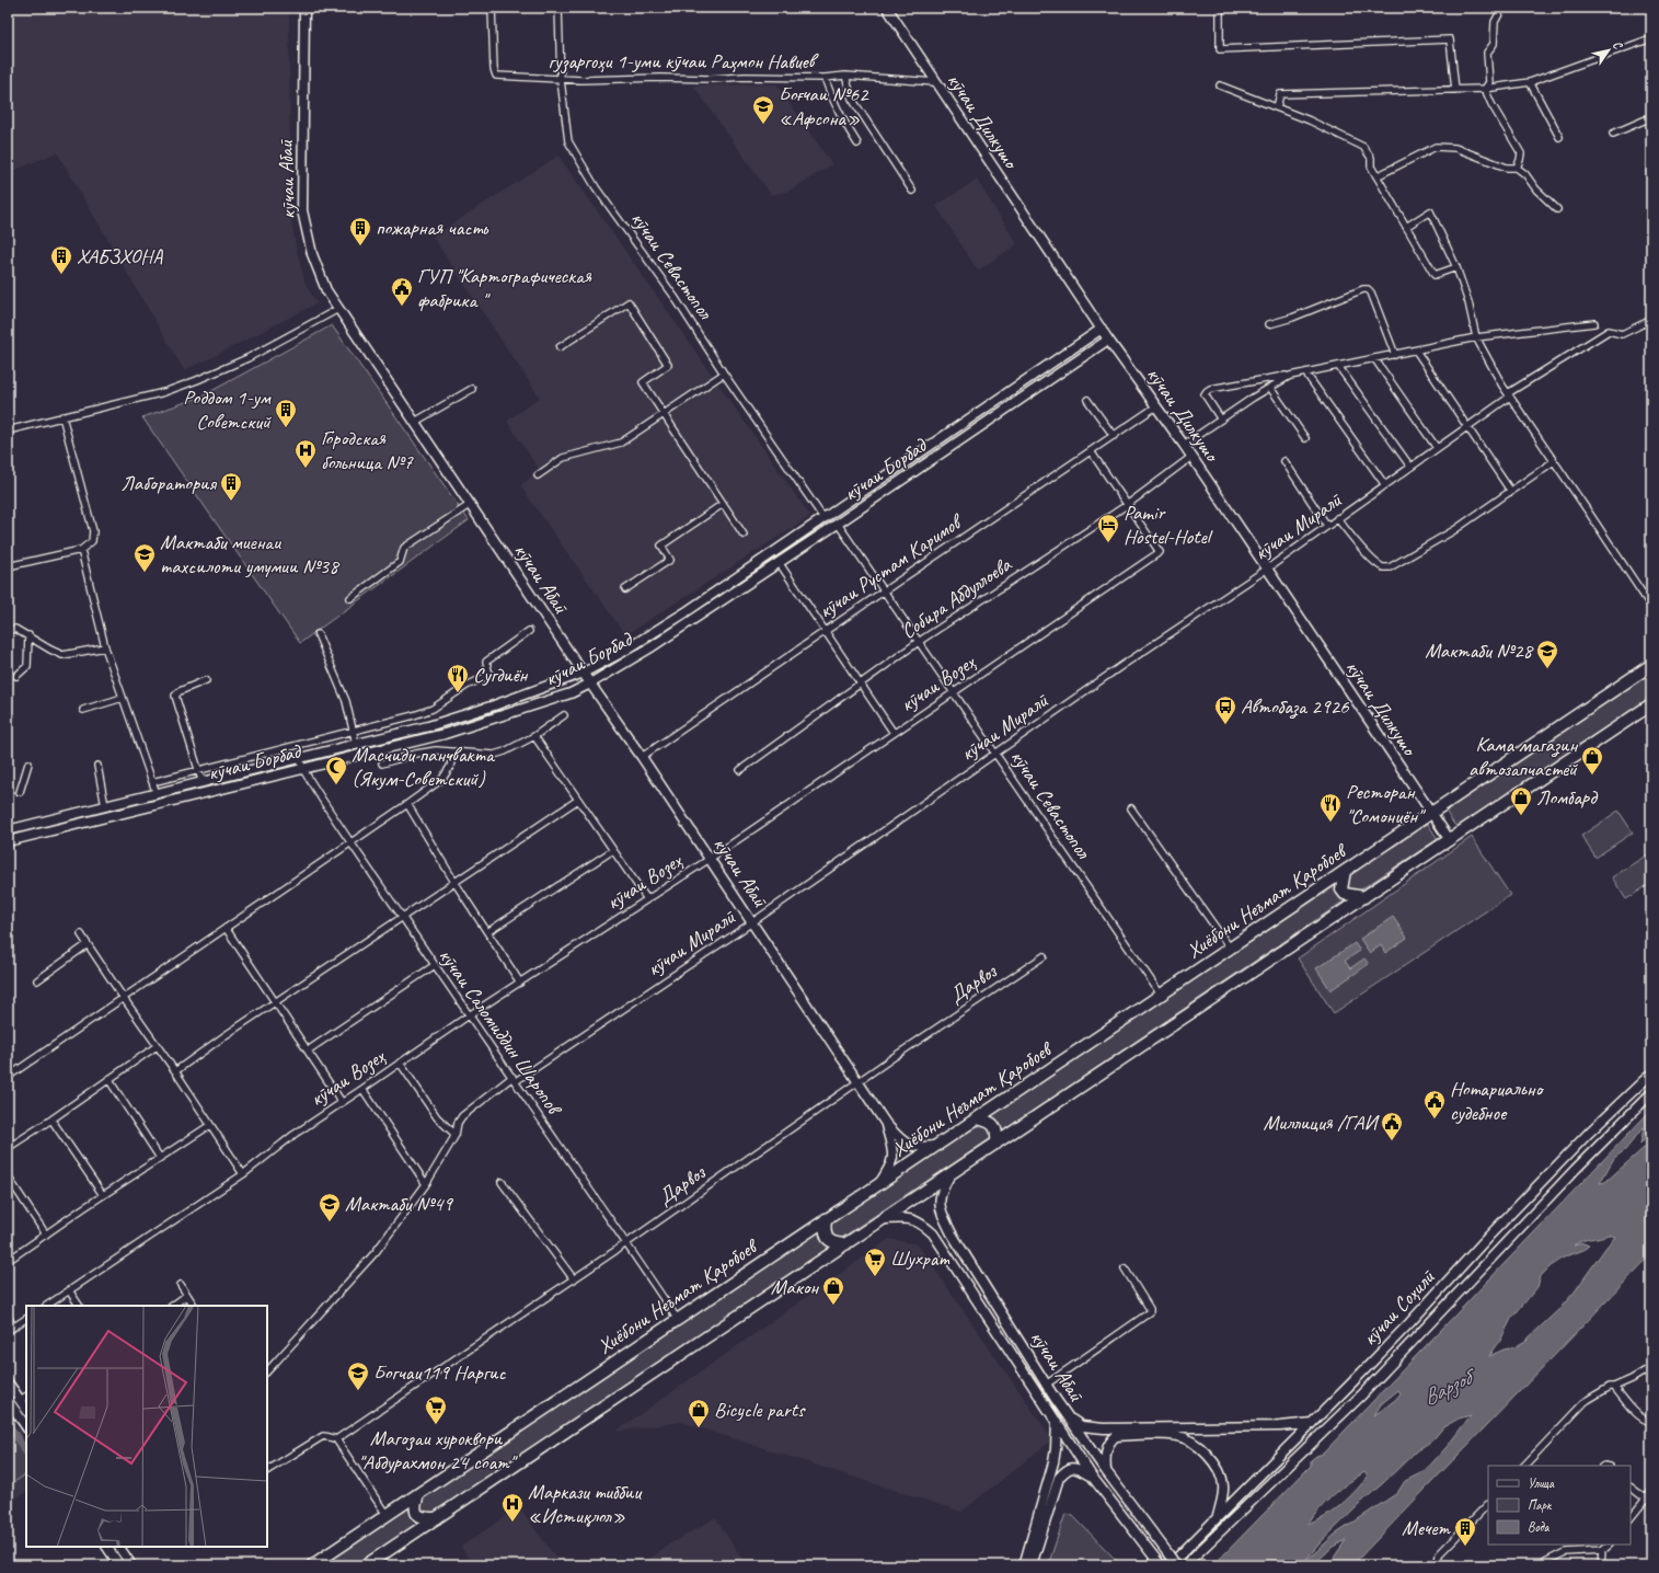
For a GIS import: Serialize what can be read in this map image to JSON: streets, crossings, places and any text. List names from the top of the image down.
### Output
{
  "streets": {
    "highway": ["Хиёбони Неъмат Қаробоев"],
    "main road": [
      "кӯчаи Дилкушо",
      "кӯчаи Абаӣ",
      "кӯчаи Борбад",
      "кӯчаи Соҳилӣ"
    ],
    "street": [
      "гузаргоҳи 1-уми кӯчаи Раҳмон Навиев",
      "кӯчаи Севастопол",
      "кӯчаи Миралӣ",
      "кӯчаи Рустам Каримов",
      "Собира Абдуллоева",
      "кӯчаи Возеҳ",
      "Дарвоз",
      "кӯчаи Саломиддин Шаропов"
    ]
  },
  "crossings": [
    ["гузаргоҳи 1-уми кӯчаи Раҳмон Навиев", "кӯчаи Дилкушо"],
    ["гузаргоҳи 1-уми кӯчаи Раҳмон Навиев", "кӯчаи Севастопол"],
    ["кӯчаи Дилкушо", "кӯчаи Борбад"],
    ["кӯчаи Дилкушо", "кӯчаи Миралӣ"],
    ["кӯчаи Дилкушо", "кӯчаи Рустам Каримов"],
    ["кӯчаи Дилкушо", "Собира Абдуллоева"],
    ["кӯчаи Дилкушо", "Хиёбони Неъмат Қаробоев"],
    ["кӯчаи Абаӣ", "кӯчаи Борбад"],
    ["кӯчаи Абаӣ", "кӯчаи Миралӣ"],
    ["кӯчаи Абаӣ", "кӯчаи Рустам Каримов"],
    ["кӯчаи Абаӣ", "кӯчаи Возеҳ"],
    ["кӯчаи Абаӣ", "Хиёбони Неъмат Қаробоев"],
    ["кӯчаи Абаӣ", "Дарвоз"],
    ["кӯчаи Севастопол", "кӯчаи Борбад"],
    ["кӯчаи Севастопол", "кӯчаи Миралӣ"],
    ["кӯчаи Севастопол", "кӯчаи Рустам Каримов"],
    ["кӯчаи Севастопол", "Собира Абдуллоева"],
    ["кӯчаи Севастопол", "кӯчаи Возеҳ"],
    ["кӯчаи Севастопол", "Хиёбони Неъмат Қаробоев"],
    ["кӯчаи Борбад", "кӯчаи Саломиддин Шаропов"],
    ["кӯчаи Миралӣ", "кӯчаи Саломиддин Шаропов"],
    ["кӯчаи Рустам Каримов", "кӯчаи Возеҳ"],
    ["Собира Абдуллоева", "кӯчаи Возеҳ"],
    ["кӯчаи Возеҳ", "кӯчаи Саломиддин Шаропов"],
    ["Хиёбони Неъмат Қаробоев", "кӯчаи Саломиддин Шаропов"],
    ["Дарвоз", "кӯчаи Саломиддин Шаропов"]
  ],
  "water": ["Варзоб"],
  "places": {
    "school or university": [
      "Боғчаи №62 «Афсона»",
      "Мактаби миенаи тахсилоти умумии №38",
      "Мактаби №28",
      "Мактаби №49",
      "Богчаи119 Наргис"
    ],
    "building": [
      "пожарная часть",
      "ХАБЗХОНА",
      "Роддом 1-ум Советский",
      "Лаборатория",
      "Мечет"
    ],
    "public building": ["ГУП \"Картографическая фабрика \"", "Нотариально судебное", "Миллиция /ГАИ"],
    "hospital": ["Городская больница №7", "Маркази тиббии «Истиқлол»"],
    "hotel": ["Pamir Hostel-Hotel"],
    "restaurant": ["Сугдиён", "Ресторан \"Сомониён\""],
    "bus stop": ["Автобаза 2926"],
    "shop": [
      "Кама магазин автозапчастей",
      "Ломбард",
      "Макон",
      "Bicycle parts"
    ],
    "mosque": ["Масчиди панчвакта (Якум-Советский)"],
    "supermarket": ["Шухрат", "Магозаи хуроквори \"Абдурахмон 24 соат\""]
  },
  "legend": ["Улица", "Парк", "Вода"],
  "north": "top right"
}
